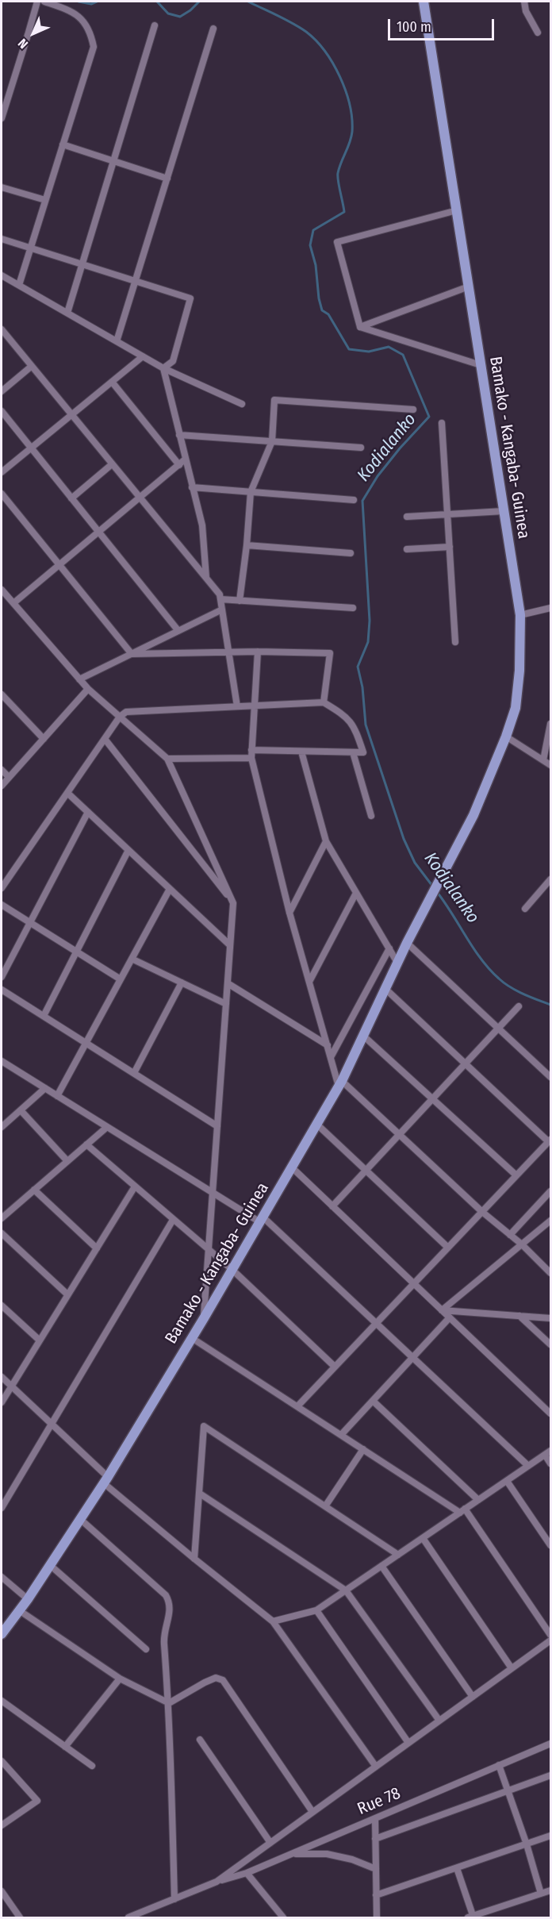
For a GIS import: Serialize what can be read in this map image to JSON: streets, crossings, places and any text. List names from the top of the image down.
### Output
{
  "streets": {
    "main road": ["Bamako - Kangaba- Guinea"],
    "street": ["Rue 78"]
  },
  "water": ["Kodialanko"],
  "scale_bar": "100 m",
  "north": "bottom left"
}
